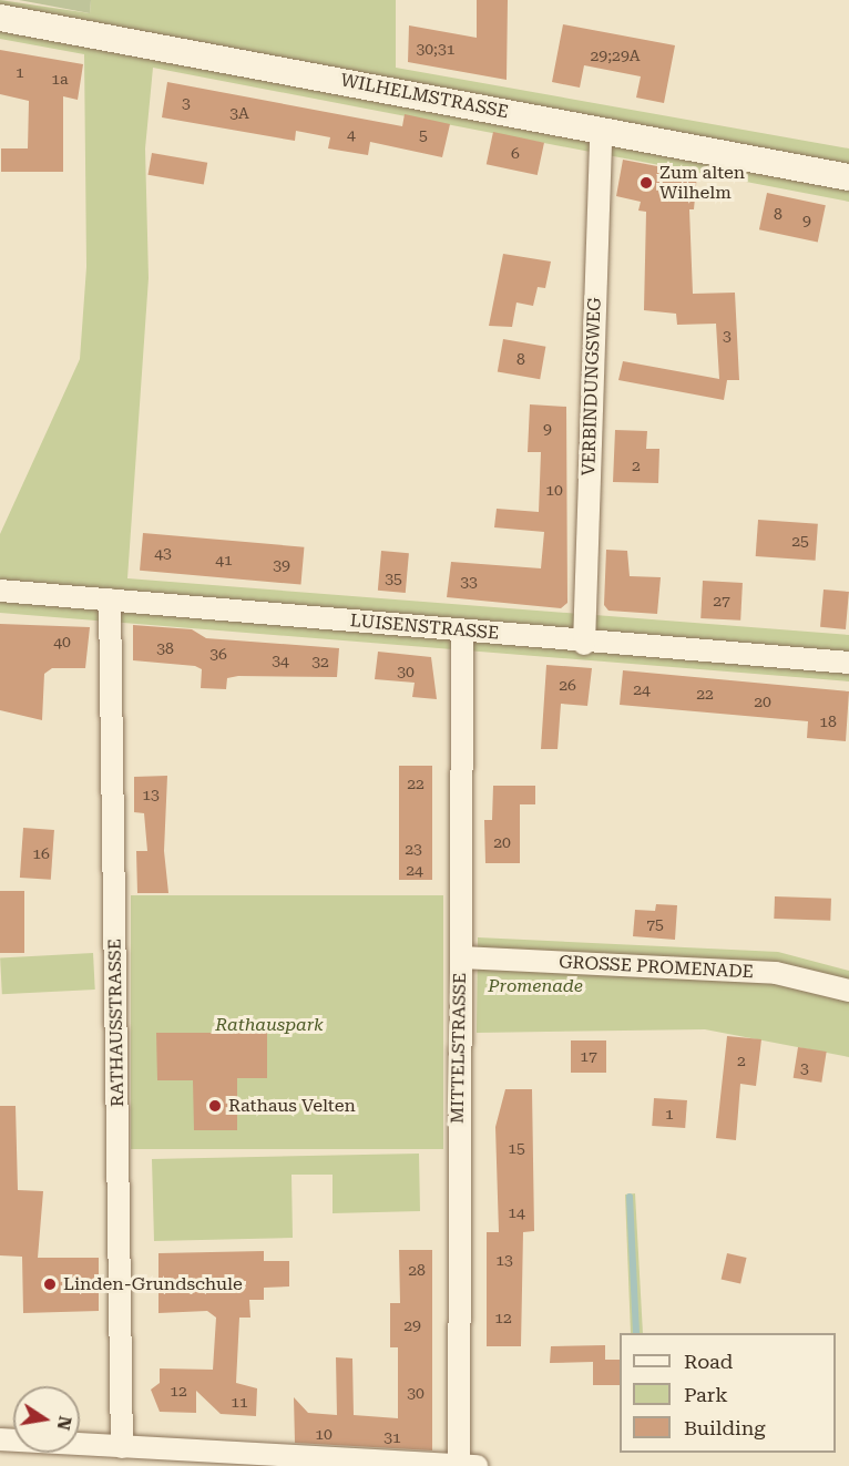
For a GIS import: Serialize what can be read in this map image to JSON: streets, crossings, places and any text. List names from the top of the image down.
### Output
{
  "streets": {
    "street": [
      "WILHELMSTRASSE",
      "VERBINDUNGSWEG",
      "LUISENSTRASSE",
      "GROSSE PROMENADE",
      "RATHAUSSTRASSE",
      "MITTELSTRASSE"
    ]
  },
  "crossings": [
    ["WILHELMSTRASSE", "VERBINDUNGSWEG"],
    ["VERBINDUNGSWEG", "LUISENSTRASSE"],
    ["LUISENSTRASSE", "RATHAUSSTRASSE"],
    ["LUISENSTRASSE", "MITTELSTRASSE"],
    ["GROSSE PROMENADE", "MITTELSTRASSE"]
  ],
  "parks": ["Promenade", "Rathauspark"],
  "places": ["Zum alten Wilhelm", "Rathaus Velten", "Linden-Grundschule"],
  "house_numbers": [
    "30;31",
    "29;29A",
    "1",
    "1a",
    "3",
    "3A",
    "4",
    "5",
    "6",
    "8",
    "9",
    "3",
    "8",
    "9",
    "2",
    "10",
    "25",
    "43",
    "41",
    "39",
    "35",
    "33",
    "27",
    "40",
    "38",
    "36",
    "34",
    "32",
    "30",
    "26",
    "24",
    "22",
    "20",
    "18",
    "22",
    "13",
    "20",
    "23",
    "16",
    "24",
    "75",
    "17",
    "2",
    "3",
    "1",
    "15",
    "14",
    "13",
    "28",
    "12",
    "29",
    "12",
    "30",
    "11",
    "10",
    "31"
  ],
  "legend": ["Road", "Park", "Building"],
  "north": "right"
}
